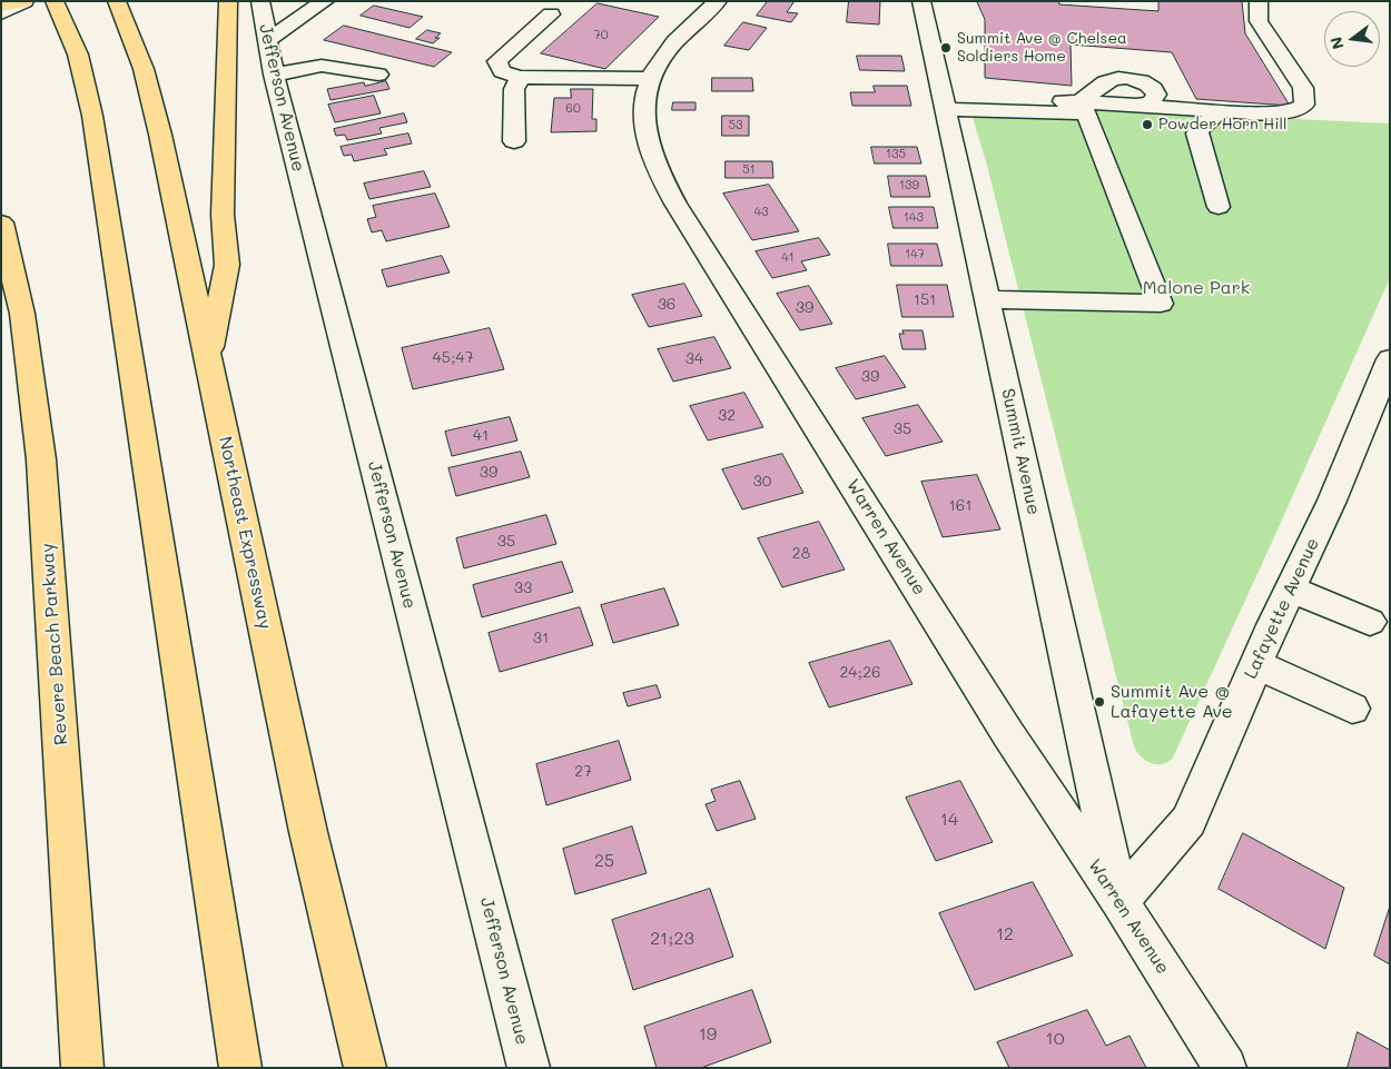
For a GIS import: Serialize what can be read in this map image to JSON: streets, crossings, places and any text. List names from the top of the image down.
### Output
{
  "streets": {
    "highway": ["Northeast Expressway", "Revere Beach Parkway"],
    "street": [
      "Jefferson Avenue",
      "Summit Avenue",
      "Warren Avenue",
      "Lafayette Avenue"
    ]
  },
  "crossings": [
    ["Summit Avenue", "Warren Avenue"],
    ["Summit Avenue", "Lafayette Avenue"],
    ["Warren Avenue", "Lafayette Avenue"]
  ],
  "parks": ["Malone Park"],
  "places": ["Summit Ave @ Chelsea Soldiers Home", "Powder Horn Hill", "Summit Ave @ Lafayette Ave"],
  "house_numbers": [
    "70",
    "60",
    "53",
    "135",
    "51",
    "139",
    "43",
    "143",
    "147",
    "41",
    "151",
    "36",
    "39",
    "45;47",
    "34",
    "39",
    "32",
    "35",
    "41",
    "39",
    "30",
    "161",
    "35",
    "28",
    "33",
    "31",
    "24;26",
    "27",
    "14",
    "25",
    "12",
    "21;23",
    "19",
    "10"
  ],
  "north": "left"
}
